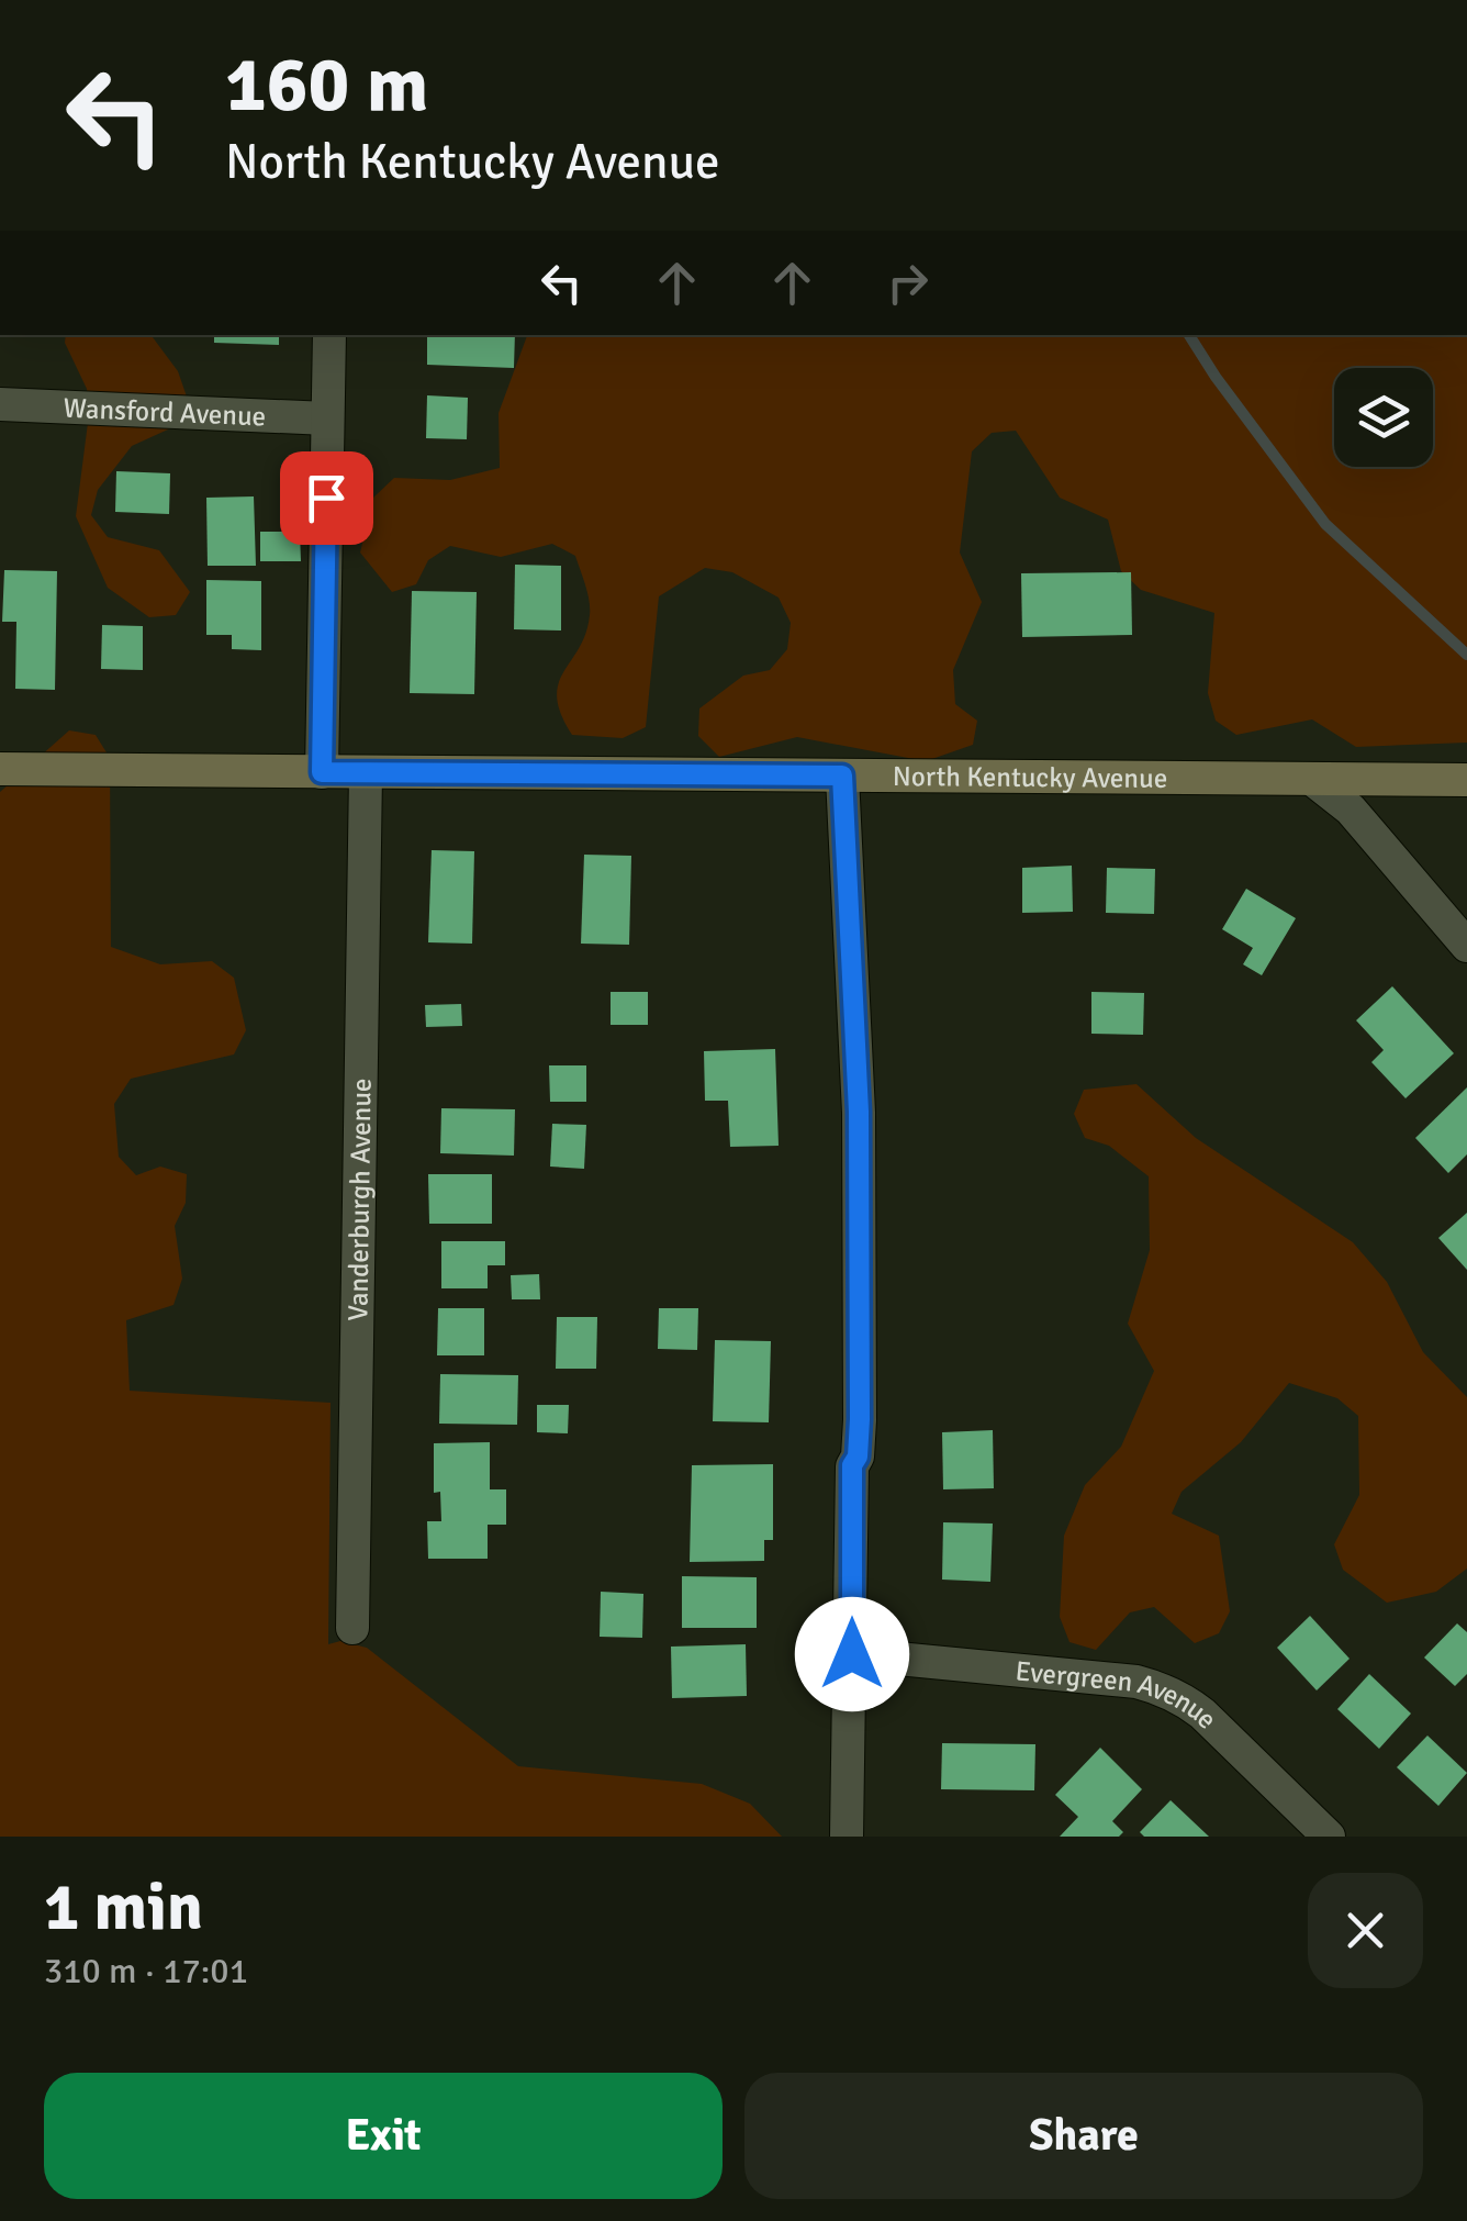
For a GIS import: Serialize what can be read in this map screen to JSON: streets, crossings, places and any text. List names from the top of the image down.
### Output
{
  "streets": {
    "street": [
      "Wansford Avenue",
      "North Kentucky Avenue",
      "Vanderburgh Avenue",
      "Evergreen Avenue"
    ]
  },
  "crossings": [
    ["North Kentucky Avenue", "Vanderburgh Avenue"]
  ],
  "page": {
    "turn": ["160 m", "North Kentucky Avenue"],
    "heading": ["1 min", "310 m · 17:01"],
    "buttons": ["Exit", "Share"]
  }
}
